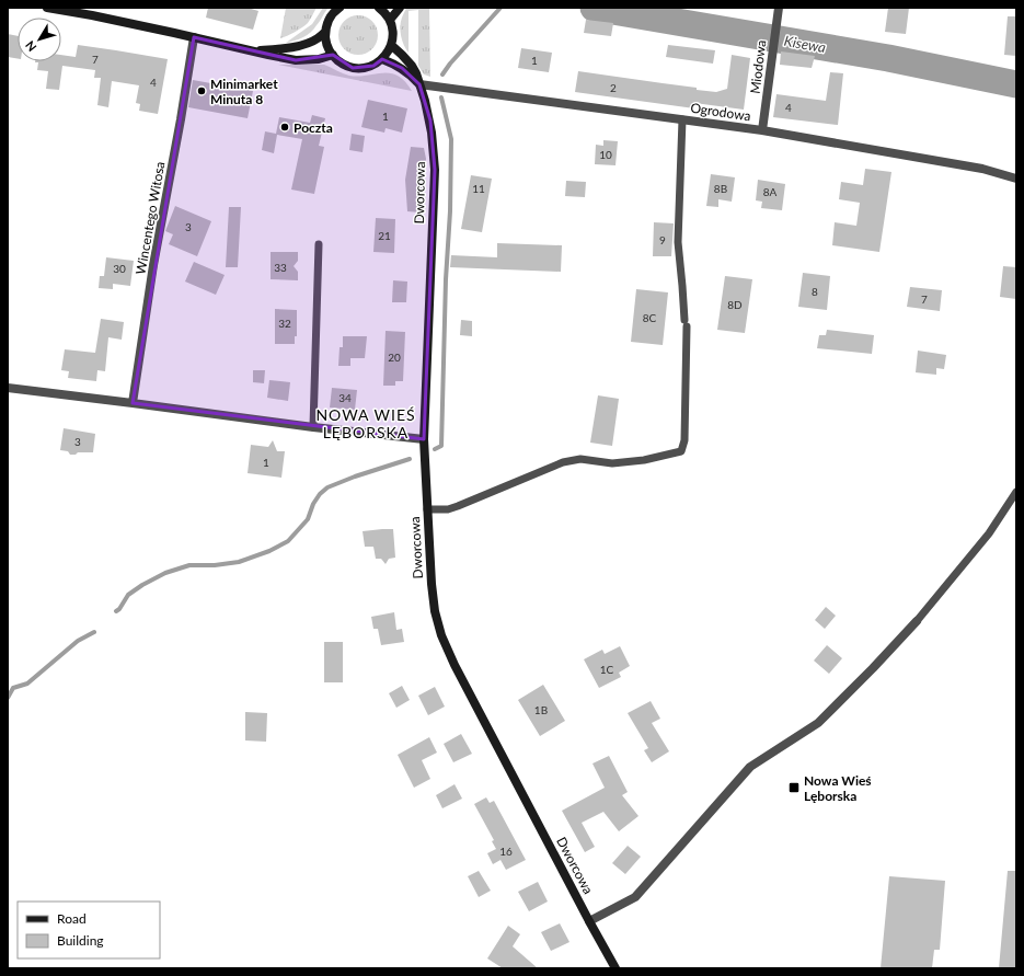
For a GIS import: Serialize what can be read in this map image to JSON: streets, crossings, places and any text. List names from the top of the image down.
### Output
{
  "streets": {
    "street": [
      "Miodowa",
      "Ogrodowa",
      "Dworcowa",
      "Wincentego Witosa"
    ]
  },
  "crossings": [
    ["Miodowa", "Ogrodowa"],
    ["Ogrodowa", "Dworcowa"]
  ],
  "districts": ["NOWA WIEŚ LĘBORSKA"],
  "water": ["Kisewa"],
  "places": {
    "other": ["Minimarket Minuta 8", "Poczta"],
    "transit": ["Nowa Wieś Lęborska"]
  },
  "house_numbers": [
    "7",
    "1",
    "4",
    "2",
    "4",
    "1",
    "10",
    "11",
    "8B",
    "8A",
    "3",
    "21",
    "9",
    "33",
    "30",
    "8",
    "7",
    "8D",
    "8C",
    "32",
    "20",
    "34",
    "3",
    "1",
    "1C",
    "1B",
    "16"
  ],
  "legend": ["Road", "Building"],
  "north": "bottom left"
}
